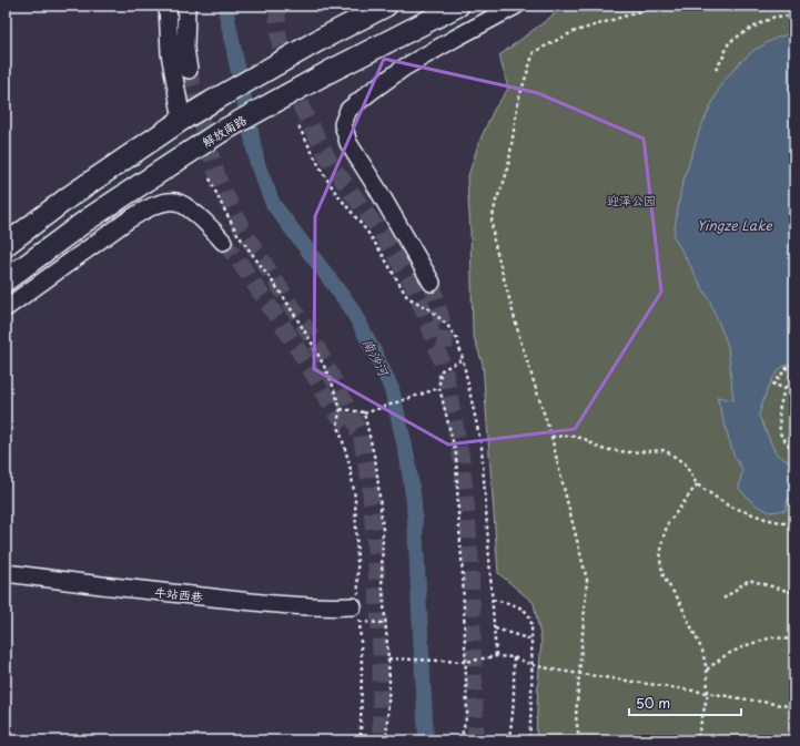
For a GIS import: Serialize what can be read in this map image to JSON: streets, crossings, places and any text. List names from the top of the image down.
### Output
{
  "streets": {
    "main road": ["解放南路"],
    "street": ["牛站西巷"]
  },
  "water": ["Yingze Lake", "南沙河"],
  "parks": ["迎泽公园"],
  "scale_bar": "50 m"
}
